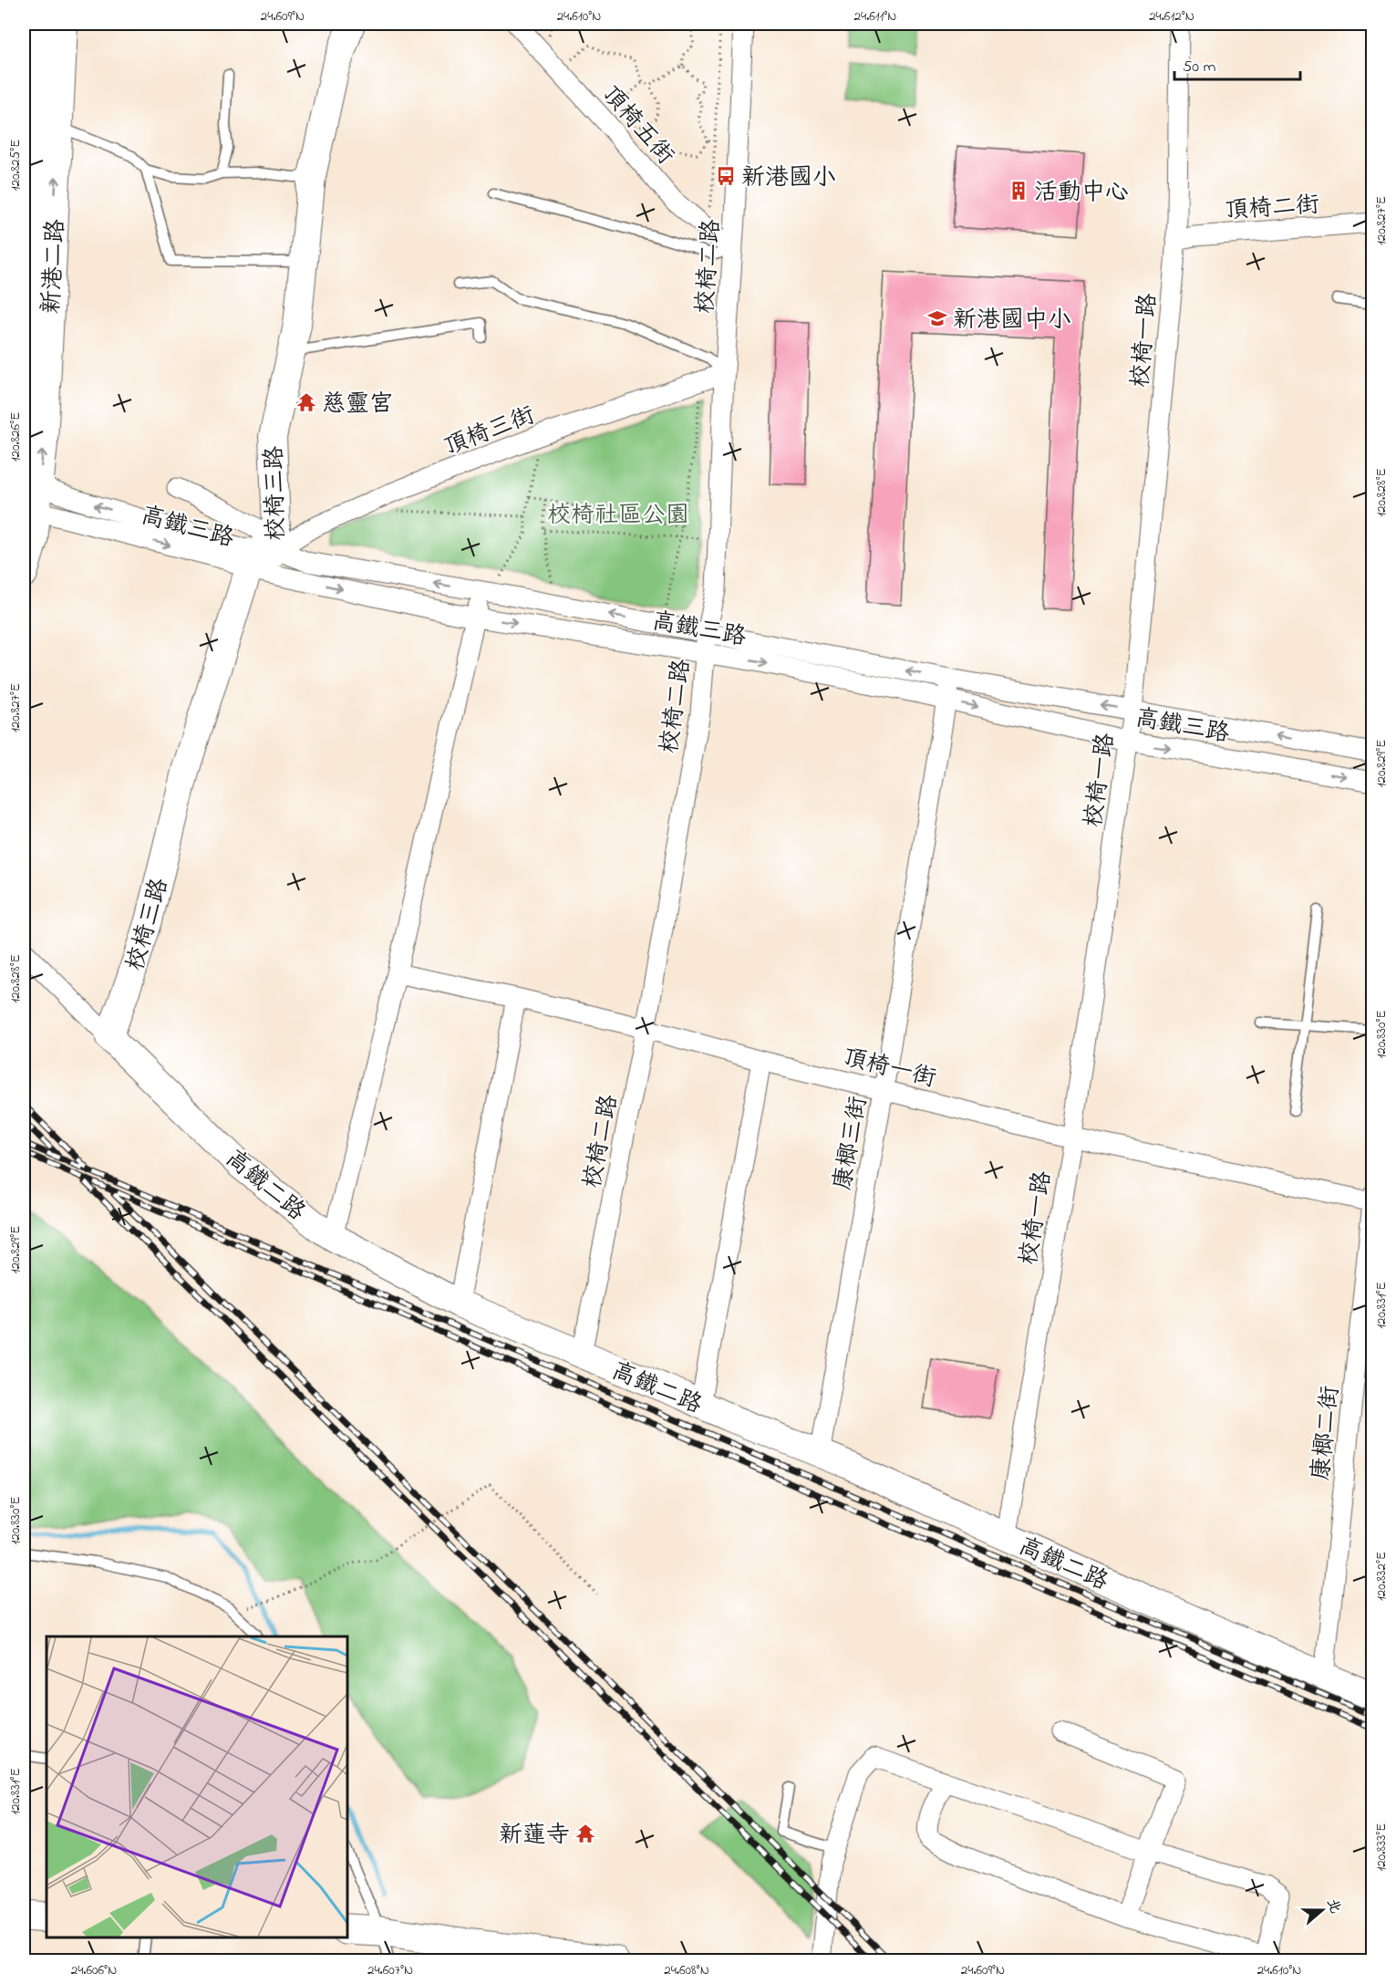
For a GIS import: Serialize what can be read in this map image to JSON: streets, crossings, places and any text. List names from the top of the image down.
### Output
{
  "streets": {
    "street": [
      "頂椅五街",
      "頂椅二街",
      "新港二路",
      "校椅二路",
      "校椅一路",
      "頂椅三街",
      "校椅三路",
      "高鐵三路",
      "頂椅一街",
      "康榔三街",
      "高鐵二路",
      "康榔二街"
    ]
  },
  "crossings": [
    ["頂椅五街", "校椅二路"],
    ["頂椅二街", "校椅一路"],
    ["新港二路", "高鐵三路"],
    ["校椅二路", "頂椅三街"],
    ["校椅二路", "高鐵三路"],
    ["校椅二路", "頂椅一街"],
    ["校椅二路", "高鐵二路"],
    ["校椅一路", "高鐵三路"],
    ["校椅一路", "頂椅一街"],
    ["校椅一路", "高鐵二路"],
    ["頂椅三街", "校椅三路"],
    ["頂椅三街", "高鐵三路"],
    ["校椅三路", "高鐵三路"],
    ["校椅三路", "高鐵二路"],
    ["高鐵三路", "康榔三街"],
    ["頂椅一街", "康榔三街"],
    ["頂椅一街", "康榔二街"],
    ["康榔三街", "高鐵二路"],
    ["高鐵二路", "康榔二街"]
  ],
  "parks": ["校椅社區公園"],
  "places": {
    "bus stop": ["新港國小"],
    "building": ["活動中心"],
    "school or university": ["新港國中小"],
    "temple": ["慈靈宮", "新蓮寺"]
  },
  "scale_bar": "50 m",
  "north": "right",
  "coordinates": [
    "24.609°N",
    "24.610°N",
    "24.611°N",
    "24.612°N",
    "120.825°E",
    "120.827°E",
    "120.826°E",
    "120.828°E",
    "120.829°E",
    "120.830°E",
    "120.831°E",
    "120.832°E",
    "120.833°E",
    "24.606°N",
    "24.607°N",
    "24.608°N"
  ]
}
